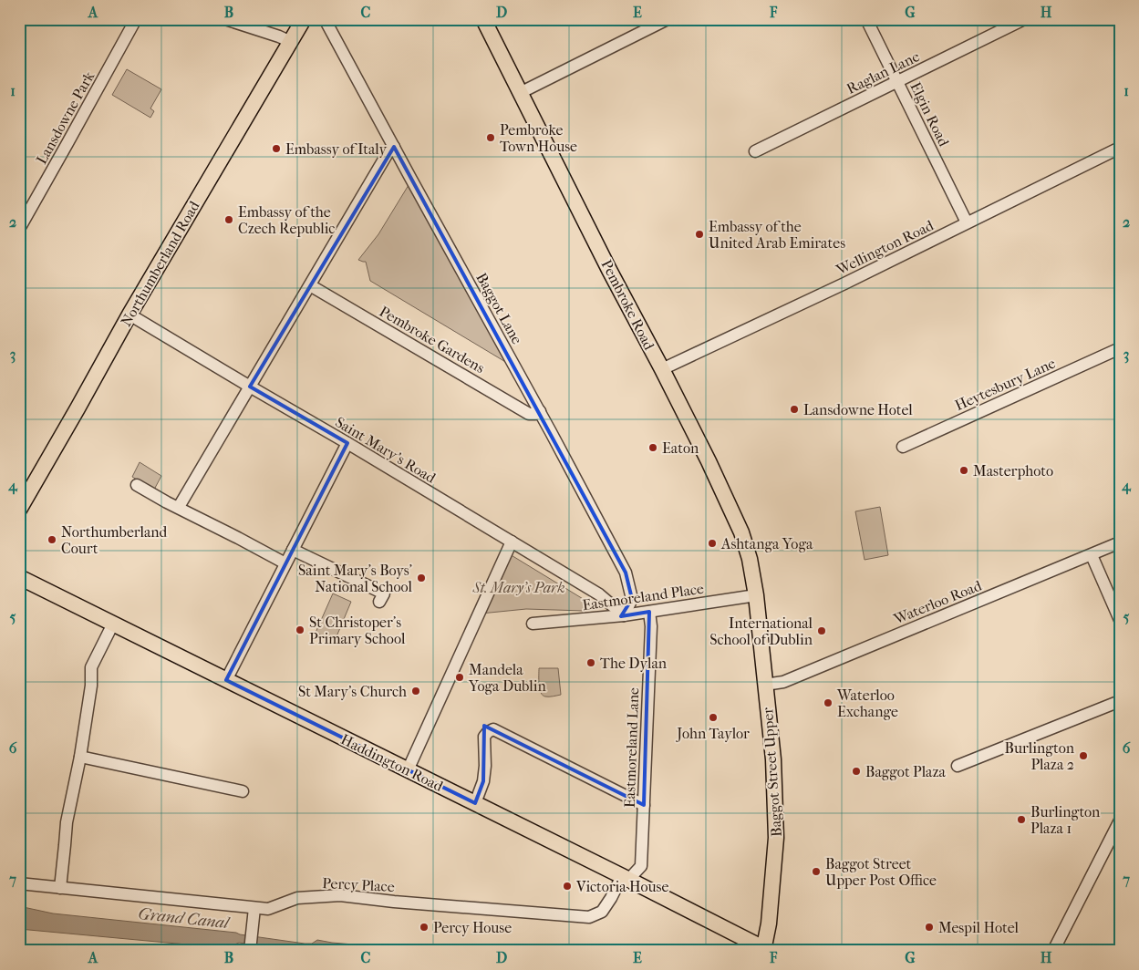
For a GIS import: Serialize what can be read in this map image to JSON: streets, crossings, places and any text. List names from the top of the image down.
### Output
{
  "streets": {
    "main road": [
      "Northumberland Road",
      "Pembroke Road",
      "Haddington Road",
      "Baggot Street Upper"
    ],
    "street": [
      "Raglan Lane",
      "Elgin Road",
      "Lansdowne Park",
      "Wellington Road",
      "Baggot Lane",
      "Pembroke Gardens",
      "Heytesbury Lane",
      "Saint Mary's Road",
      "Eastmoreland Place",
      "Waterloo Road",
      "Eastmoreland Lane",
      "Percy Place"
    ]
  },
  "crossings": [
    ["Raglan Lane", "Elgin Road"],
    ["Elgin Road", "Wellington Road"],
    ["Wellington Road", "Pembroke Road"],
    ["Northumberland Road", "Saint Mary's Road"],
    ["Pembroke Road", "Eastmoreland Place"],
    ["Pembroke Road", "Baggot Street Upper"],
    ["Baggot Lane", "Pembroke Gardens"],
    ["Baggot Lane", "Saint Mary's Road"],
    ["Baggot Lane", "Eastmoreland Place"],
    ["Saint Mary's Road", "Eastmoreland Place"],
    ["Eastmoreland Place", "Eastmoreland Lane"],
    ["Eastmoreland Place", "Baggot Street Upper"],
    ["Waterloo Road", "Baggot Street Upper"],
    ["Eastmoreland Lane", "Haddington Road"],
    ["Eastmoreland Lane", "Percy Place"],
    ["Haddington Road", "Baggot Street Upper"],
    ["Haddington Road", "Percy Place"]
  ],
  "water": ["Grand Canal"],
  "parks": ["St. Mary's Park"],
  "places": [
    "Pembroke Town House",
    "Embassy of Italy",
    "Embassy of the Czech Republic",
    "Embassy of the United Arab Emirates",
    "Lansdowne Hotel",
    "Eaton",
    "Masterphoto",
    "Northumberland Court",
    "Ashtanga Yoga",
    "Saint Mary's Boys' National School",
    "St Christoper's Primary School",
    "International School of Dublin",
    "The Dylan",
    "Mandela Yoga Dublin",
    "St Mary's Church",
    "Waterloo Exchange",
    "John Taylor",
    "Burlington Plaza 2",
    "Baggot Plaza",
    "Burlington Plaza 1",
    "Baggot Street Upper Post Office",
    "Victoria House",
    "Percy House",
    "Mespil Hotel"
  ],
  "grid": {
    "columns": [
      "A",
      "B",
      "C",
      "D",
      "E",
      "F",
      "G",
      "H"
    ],
    "rows": [
      "1",
      "2",
      "3",
      "4",
      "5",
      "6",
      "7"
    ]
  }
}
